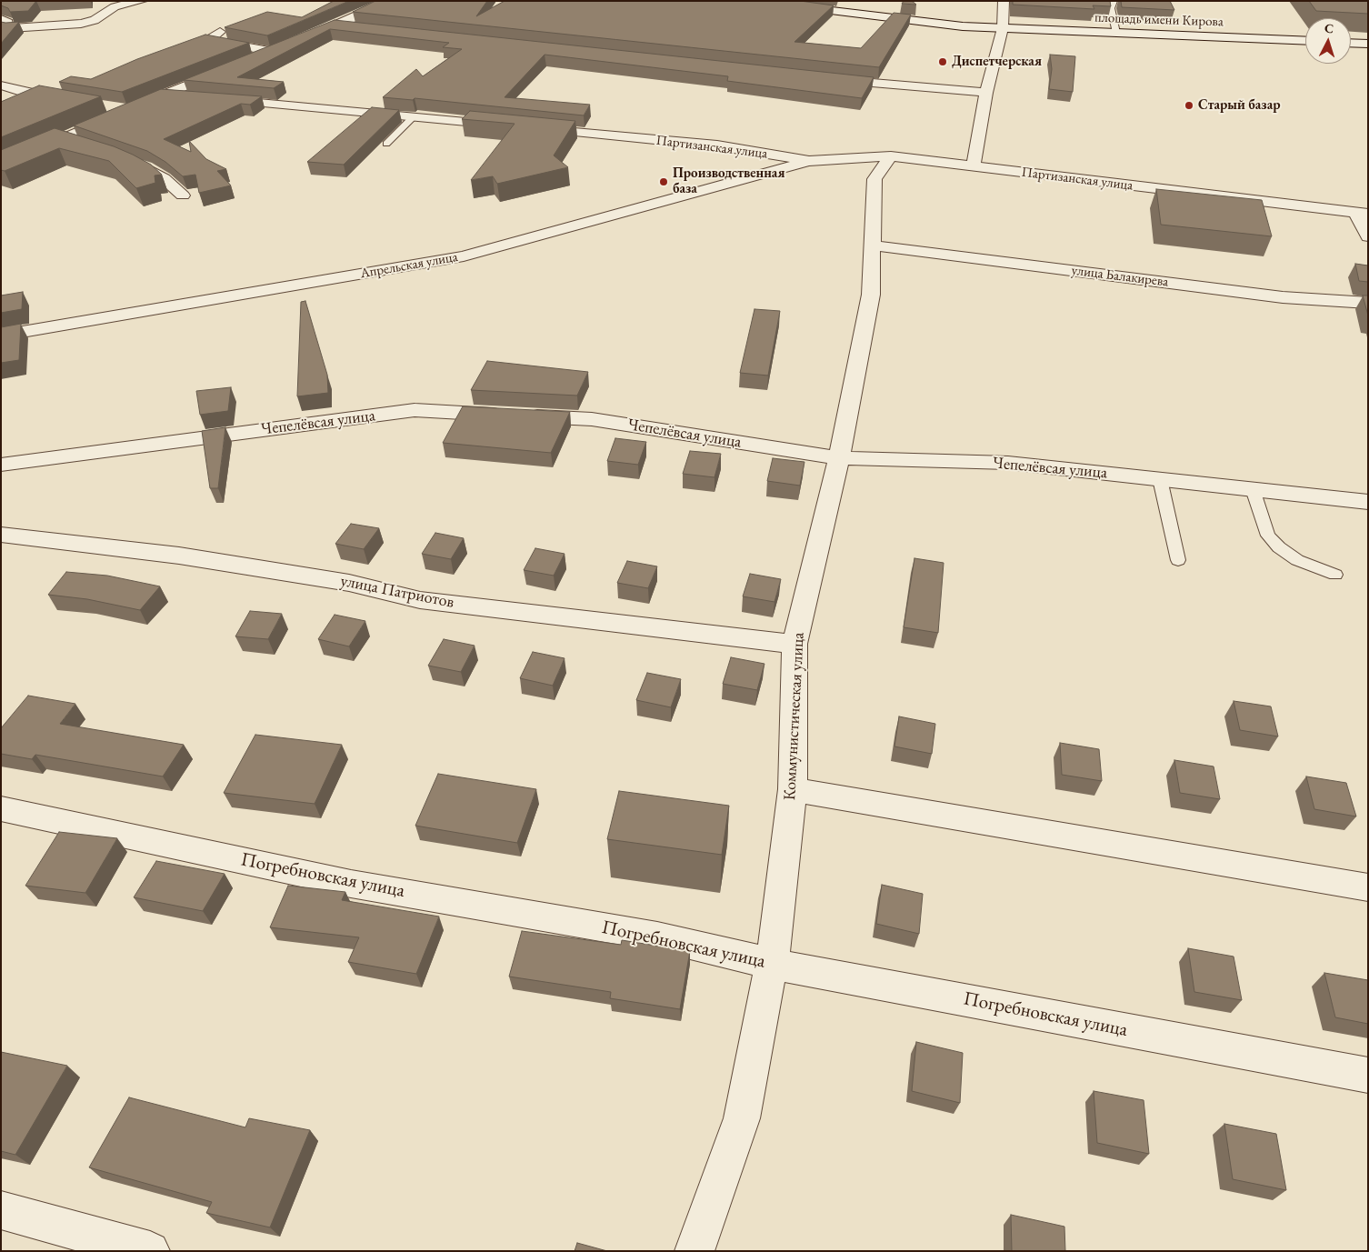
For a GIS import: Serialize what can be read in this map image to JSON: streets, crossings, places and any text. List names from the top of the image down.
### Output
{
  "streets": {
    "street": [
      "площадь имени Кирова",
      "Партизанская улица",
      "Апрельская улица",
      "улица Балакирева",
      "Чепелёвсая улица",
      "улица Патриотов",
      "Коммунистическая улица",
      "Погребновская улица"
    ]
  },
  "crossings": [
    ["Партизанская улица", "Апрельская улица"],
    ["Партизанская улица", "Коммунистическая улица"],
    ["улица Балакирева", "Коммунистическая улица"],
    ["Чепелёвсая улица", "Коммунистическая улица"],
    ["улица Патриотов", "Коммунистическая улица"],
    ["Коммунистическая улица", "Погребновская улица"]
  ],
  "places": ["Диспетчерская", "Старый базар", "Производственная база"],
  "north": "top"
}
